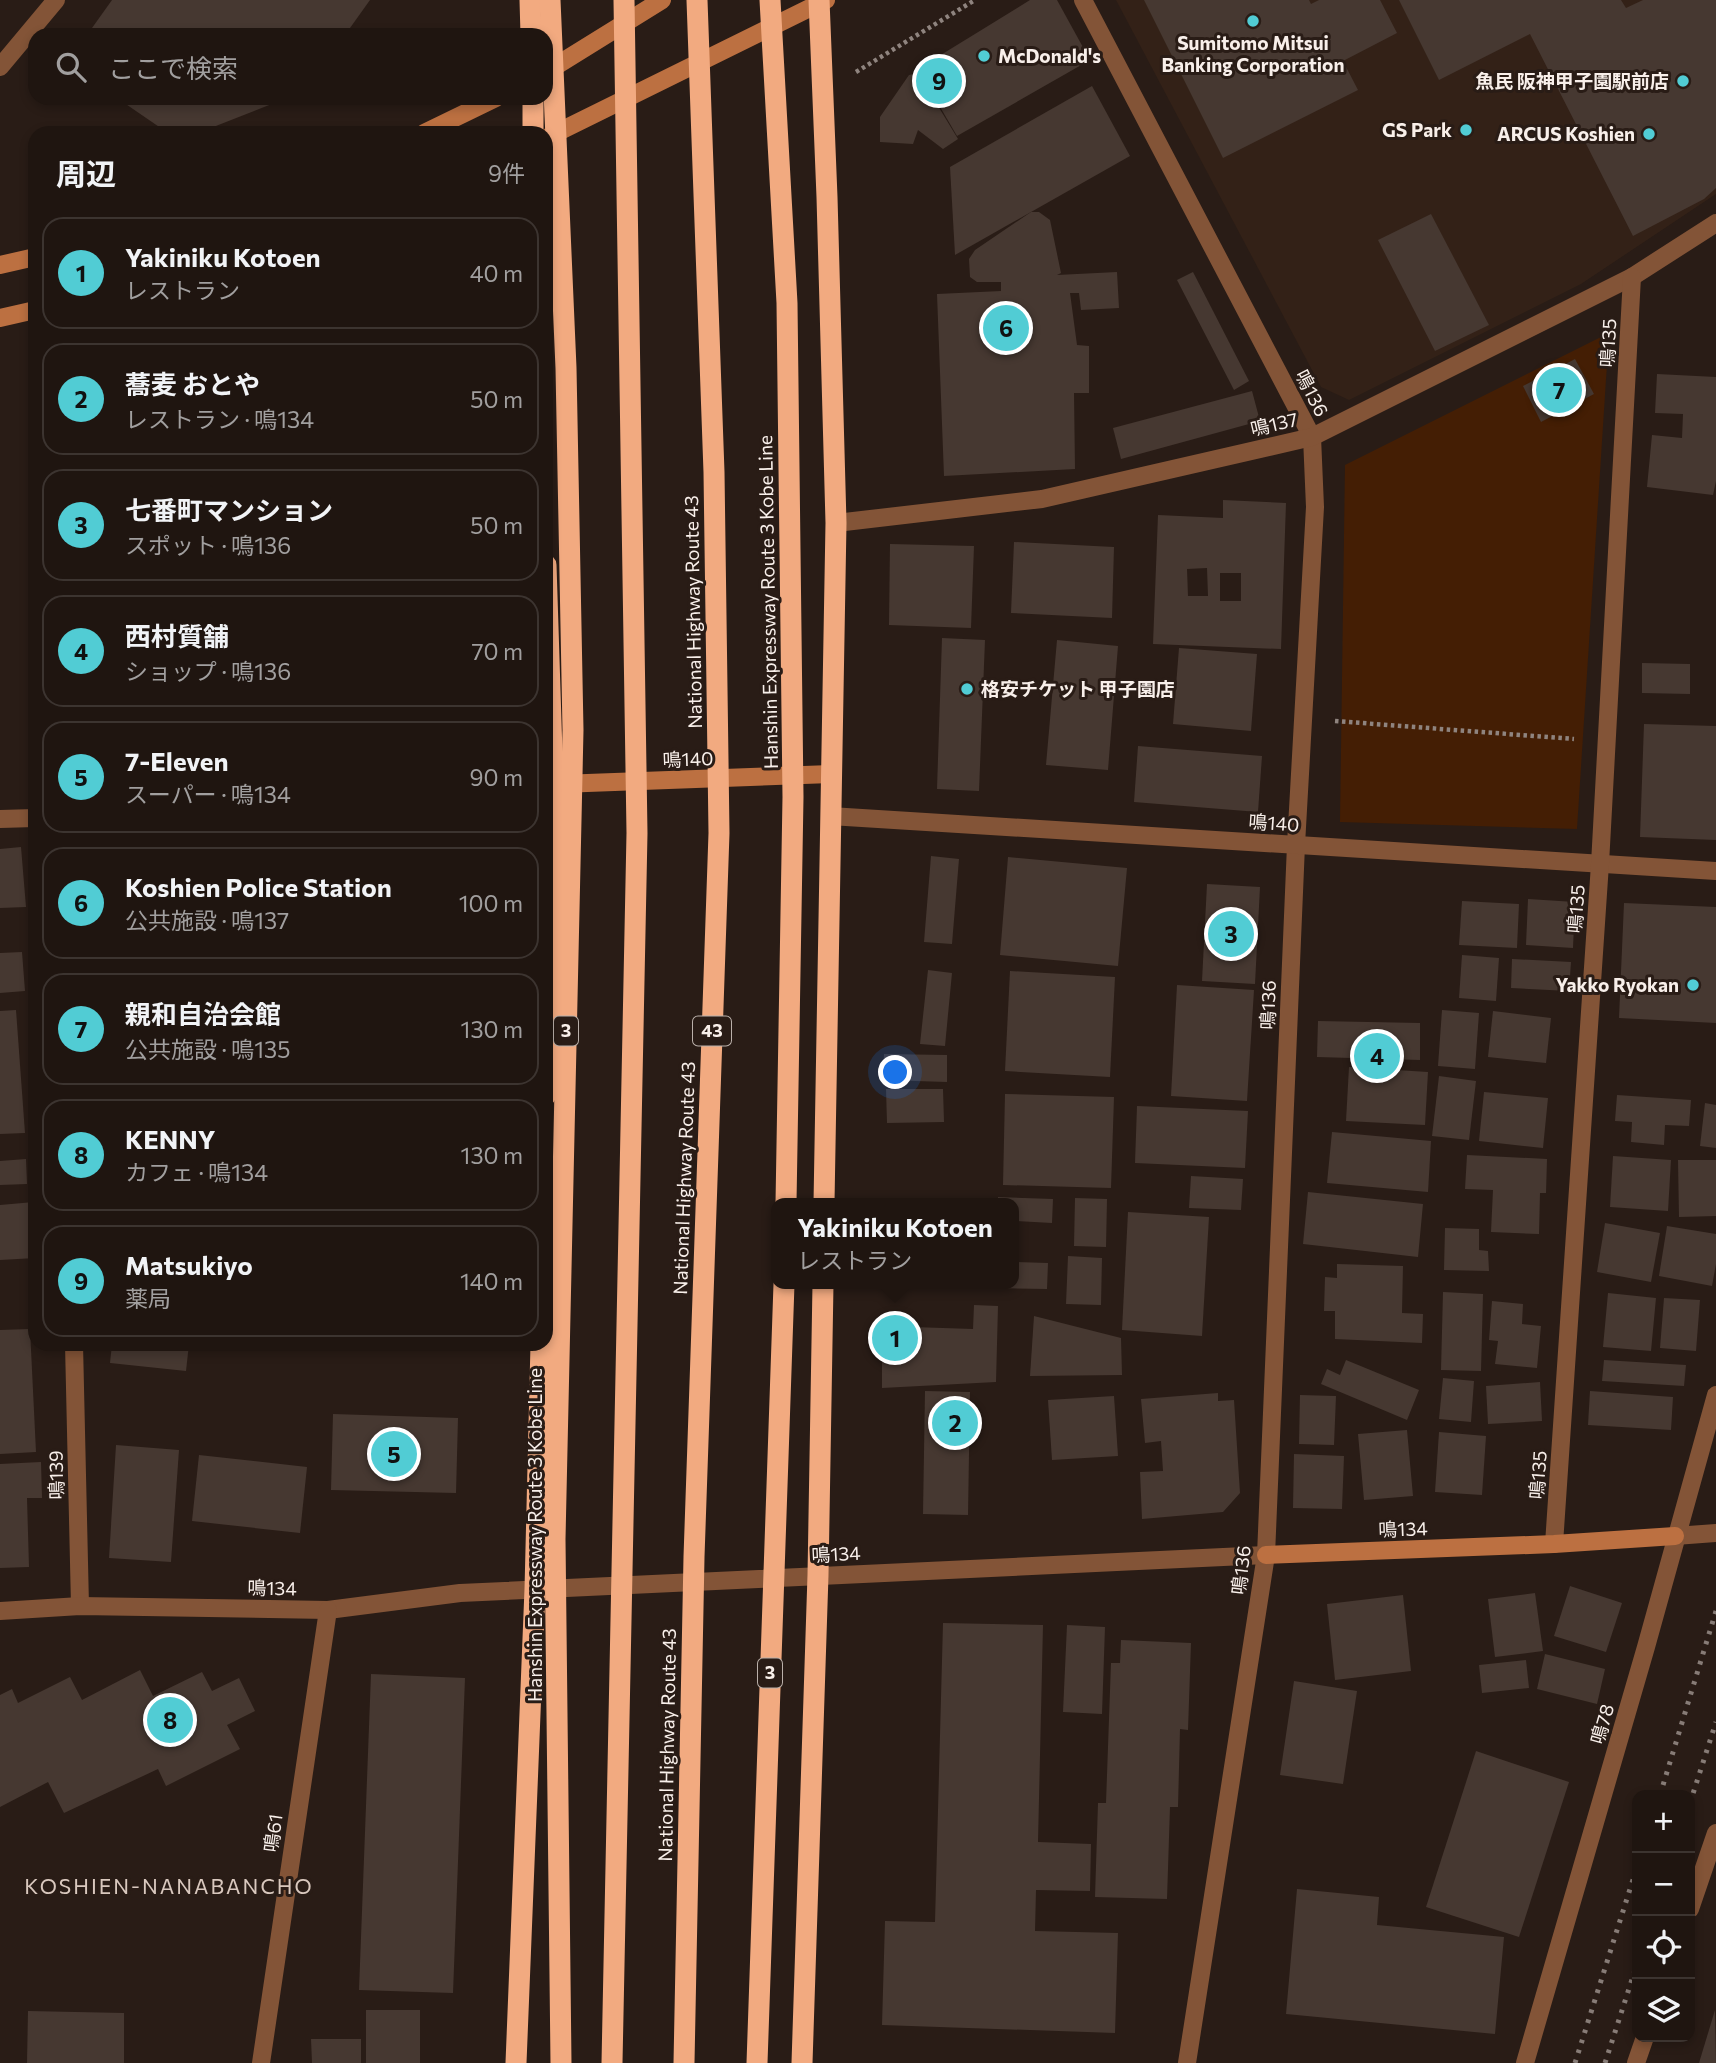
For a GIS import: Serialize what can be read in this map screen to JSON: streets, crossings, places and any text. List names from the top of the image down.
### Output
{
  "streets": {
    "highway": [
      "Hanshin Expressway Route 3 Kobe Line",
      "National Highway Route 43",
      "3",
      "43"
    ],
    "street": [
      "鳴135",
      "鳴136",
      "鳴137",
      "鳴140",
      "鳴139",
      "鳴134",
      "鳴78",
      "鳴61"
    ]
  },
  "crossings": [
    ["鳴135", "鳴137"],
    ["鳴135", "鳴140"],
    ["鳴135", "鳴134"],
    ["鳴136", "鳴137"],
    ["鳴136", "鳴140"],
    ["鳴136", "鳴134"],
    ["鳴139", "鳴134"],
    ["鳴134", "鳴78"],
    ["鳴134", "鳴61"]
  ],
  "districts": ["KOSHIEN-NANABANCHO"],
  "places": [
    "Sumitomo Mitsui Banking Corporation",
    "McDonald's",
    "魚民 阪神甲子園駅前店",
    "GS Park",
    "ARCUS Koshien",
    "格安チケット 甲子園店",
    "Yakko Ryokan"
  ],
  "page": {
    "search": "ここで検索",
    "pins": [
      "9",
      "6",
      "7",
      "3",
      "4",
      "1",
      "2",
      "5",
      "8"
    ],
    "heading": ["周辺", "9件"],
    "list": [
      {
        "mark": "1",
        "name": "Yakiniku Kotoen",
        "note": "レストラン",
        "value": "40 m"
      },
      {
        "mark": "2",
        "name": "蕎麦 おとや",
        "note": "レストラン · 鳴134",
        "value": "50 m"
      },
      {
        "mark": "3",
        "name": "七番町マンション",
        "note": "スポット · 鳴136",
        "value": "50 m"
      },
      {
        "mark": "4",
        "name": "西村質舗",
        "note": "ショップ · 鳴136",
        "value": "70 m"
      },
      {
        "mark": "5",
        "name": "7-Eleven",
        "note": "スーパー · 鳴134",
        "value": "90 m"
      },
      {
        "mark": "6",
        "name": "Koshien Police Station",
        "note": "公共施設 · 鳴137",
        "value": "100 m"
      },
      {
        "mark": "7",
        "name": "親和自治会館",
        "note": "公共施設 · 鳴135",
        "value": "130 m"
      },
      {
        "mark": "8",
        "name": "KENNY",
        "note": "カフェ · 鳴134",
        "value": "130 m"
      },
      {
        "mark": "9",
        "name": "Matsukiyo",
        "note": "薬局",
        "value": "140 m"
      }
    ],
    "popup": ["Yakiniku Kotoen", "レストラン"],
    "map_buttons": ["+", "−"]
  }
}
